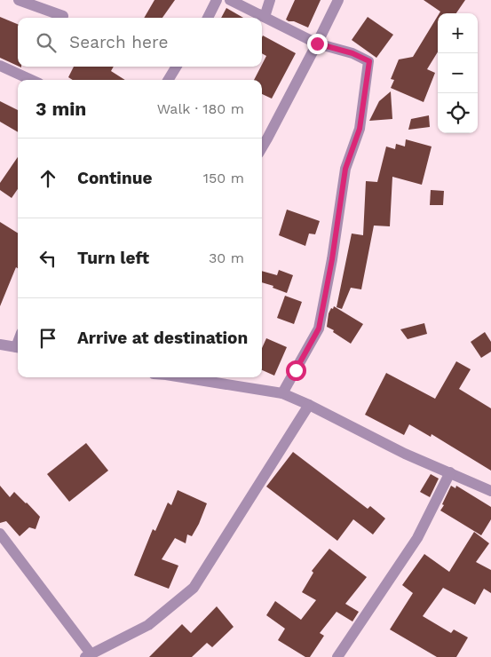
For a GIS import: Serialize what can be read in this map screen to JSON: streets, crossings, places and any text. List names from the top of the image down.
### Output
{
  "page": {
    "map_buttons": ["+", "−"],
    "search": "Search here",
    "heading": ["3 min", "Walk · 180 m"],
    "list": [
      ["Continue", "150 m"],
      ["Turn left", "30 m"],
      "Arrive at destination"
    ]
  }
}
